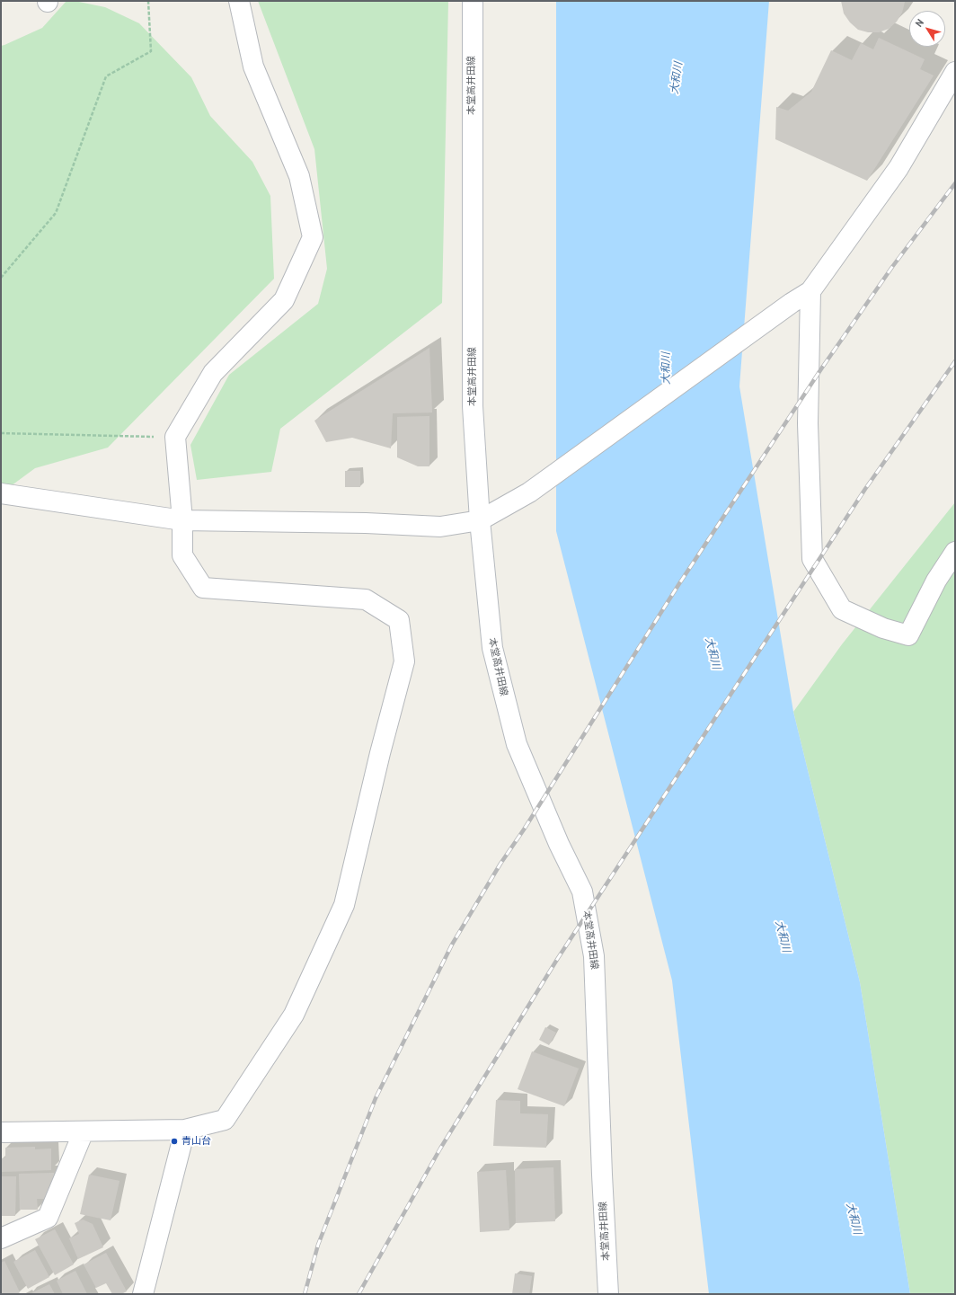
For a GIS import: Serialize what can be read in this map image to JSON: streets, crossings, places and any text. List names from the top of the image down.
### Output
{
  "streets": {
    "street": ["本堂高井田線"]
  },
  "water": ["大和川"],
  "places": ["青山台"],
  "north": "top left"
}
